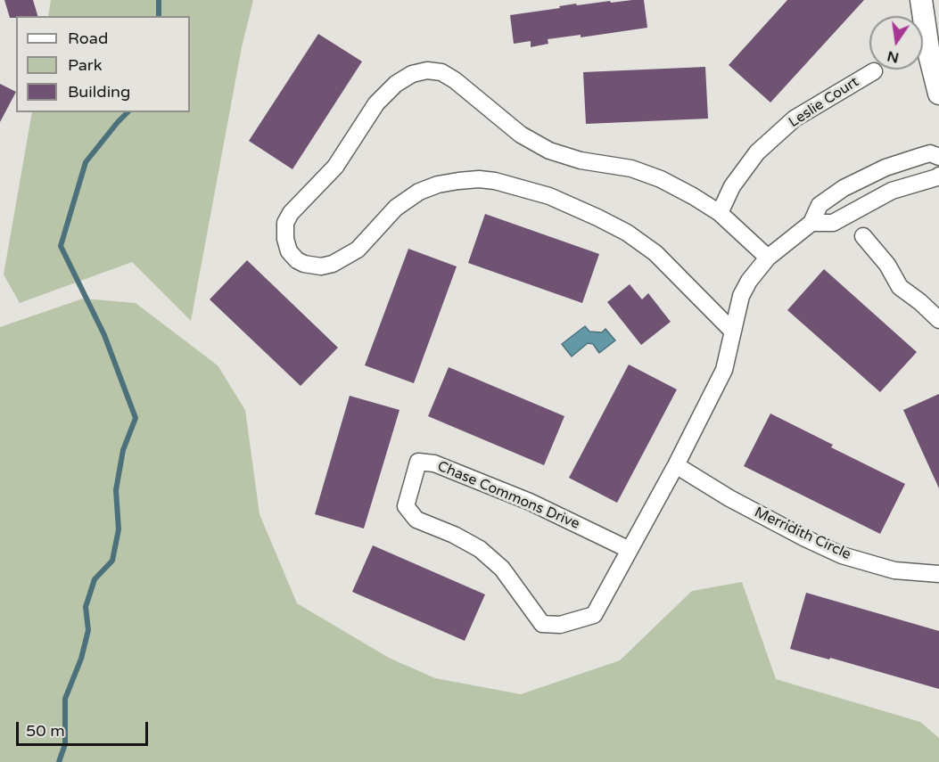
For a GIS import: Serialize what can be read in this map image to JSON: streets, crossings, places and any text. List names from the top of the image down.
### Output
{
  "streets": {
    "street": ["Leslie Court", "Chase Commons Drive", "Merridith Circle"]
  },
  "crossings": [
    ["Chase Commons Drive", "Merridith Circle"]
  ],
  "legend": ["Road", "Park", "Building"],
  "scale_bar": "50 m",
  "north": "bottom"
}
